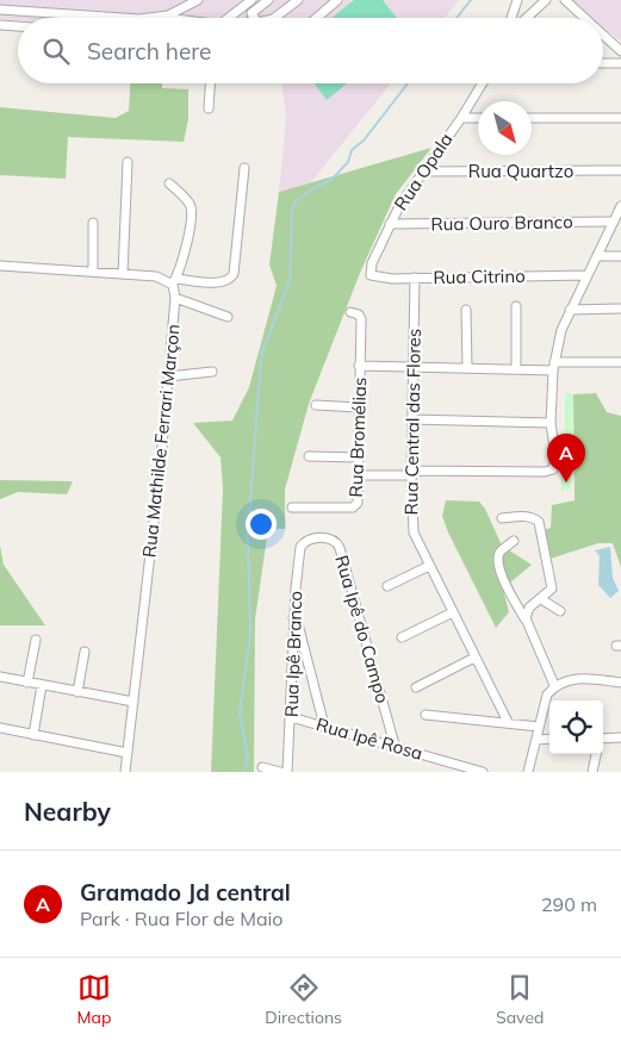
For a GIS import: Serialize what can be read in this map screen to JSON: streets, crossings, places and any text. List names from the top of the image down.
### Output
{
  "streets": {
    "street": [
      "Rua Quartzo",
      "Rua Opala",
      "Rua Ouro Branco",
      "Rua Citrino",
      "Rua Central das Flores",
      "Rua Bromélias",
      "Rua Mathilde Ferrari Marçon",
      "Rua Ipê do Campo",
      "Rua Ipê Branco",
      "Rua Ipê Rosa"
    ]
  },
  "crossings": [
    ["Rua Quartzo", "Rua Opala"],
    ["Rua Opala", "Rua Ouro Branco"],
    ["Rua Opala", "Rua Citrino"],
    ["Rua Citrino", "Rua Central das Flores"],
    ["Rua Ipê do Campo", "Rua Ipê Branco"],
    ["Rua Ipê do Campo", "Rua Ipê Rosa"],
    ["Rua Ipê Branco", "Rua Ipê Rosa"]
  ],
  "north": "bottom right",
  "page": {
    "search": "Search here",
    "pins": "A",
    "heading": "Nearby",
    "list": [
      {
        "mark": "A",
        "name": "Gramado Jd central",
        "note": "Park · Rua Flor de Maio",
        "value": "290 m"
      }
    ],
    "nav": ["Map", "Directions", "Saved"]
  }
}
